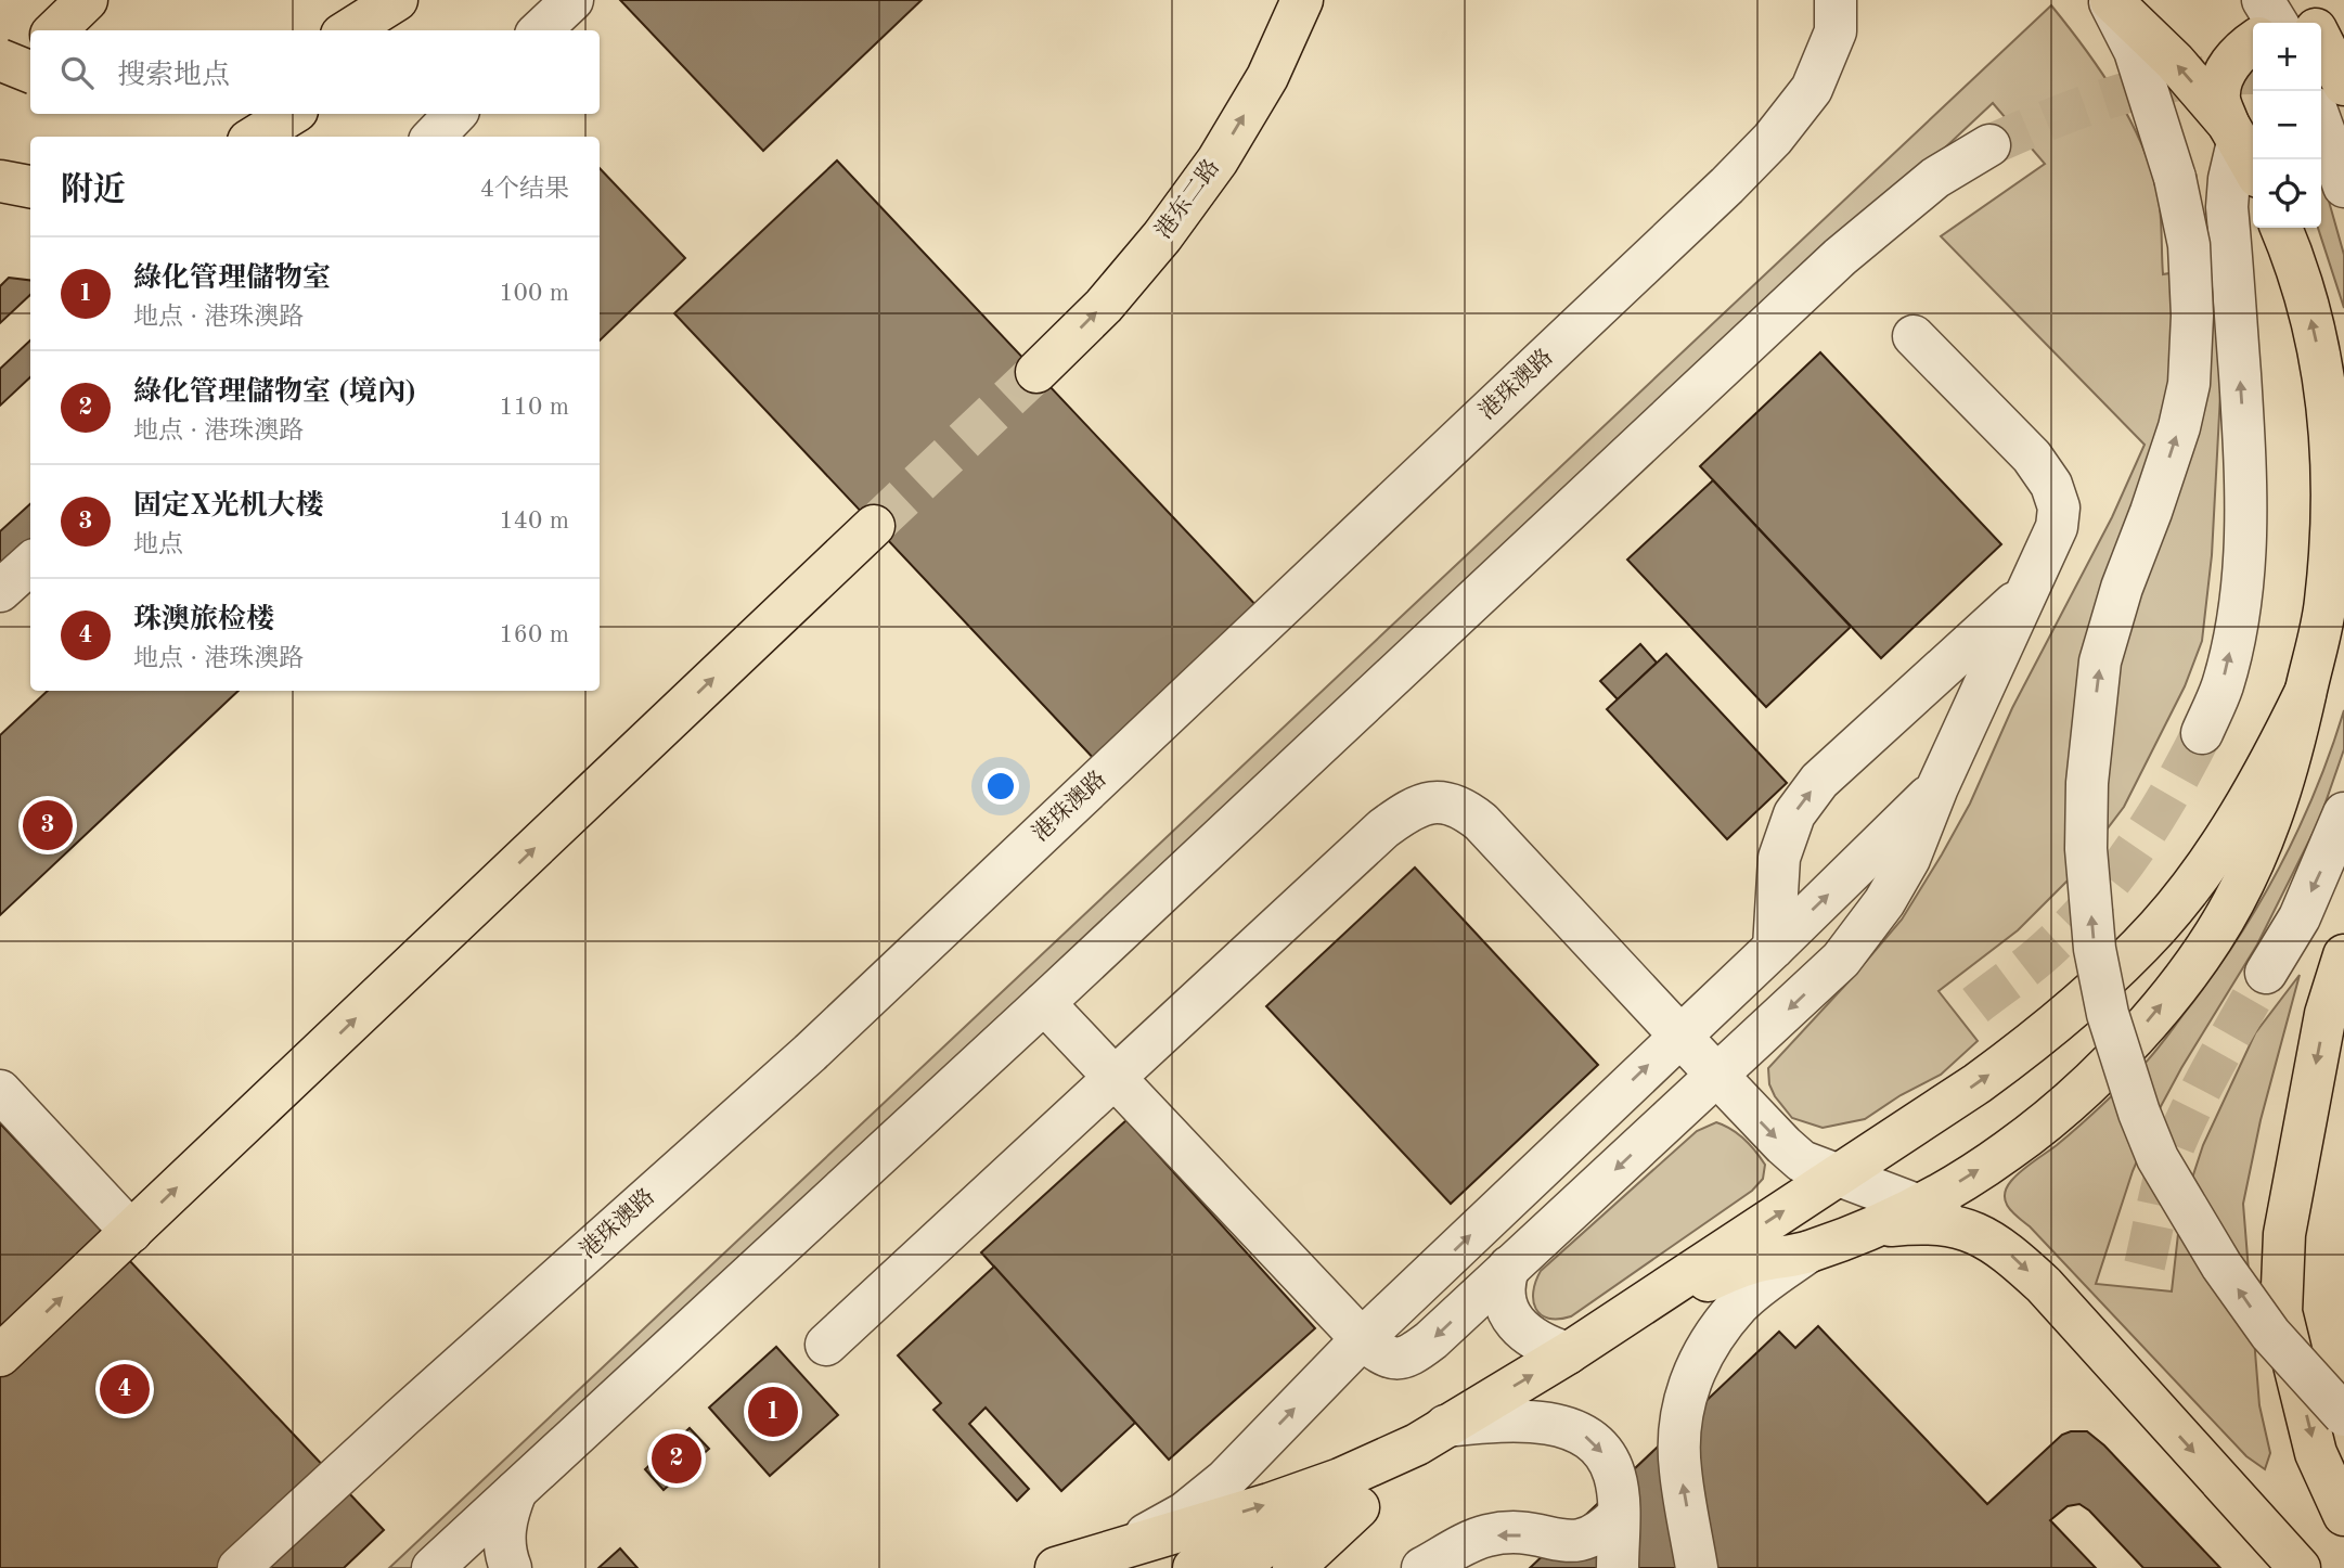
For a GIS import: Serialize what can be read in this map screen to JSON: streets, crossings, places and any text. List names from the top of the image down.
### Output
{
  "streets": {
    "main road": ["港东二路"],
    "street": ["港珠澳路"]
  },
  "one_way": ["港东二路"],
  "page": {
    "map_buttons": ["+", "−"],
    "search": "搜索地点",
    "heading": ["附近", "4个结果"],
    "list": [
      {
        "mark": "1",
        "name": "綠化管理儲物室",
        "note": "地点 · 港珠澳路",
        "value": "100 m"
      },
      {
        "mark": "2",
        "name": "綠化管理儲物室 (境內)",
        "note": "地点 · 港珠澳路",
        "value": "110 m"
      },
      {
        "mark": "3",
        "name": "固定X光机大楼",
        "note": "地点",
        "value": "140 m"
      },
      {
        "mark": "4",
        "name": "珠澳旅检楼",
        "note": "地点 · 港珠澳路",
        "value": "160 m"
      }
    ],
    "pins": [
      "3",
      "4",
      "1",
      "2"
    ]
  }
}
